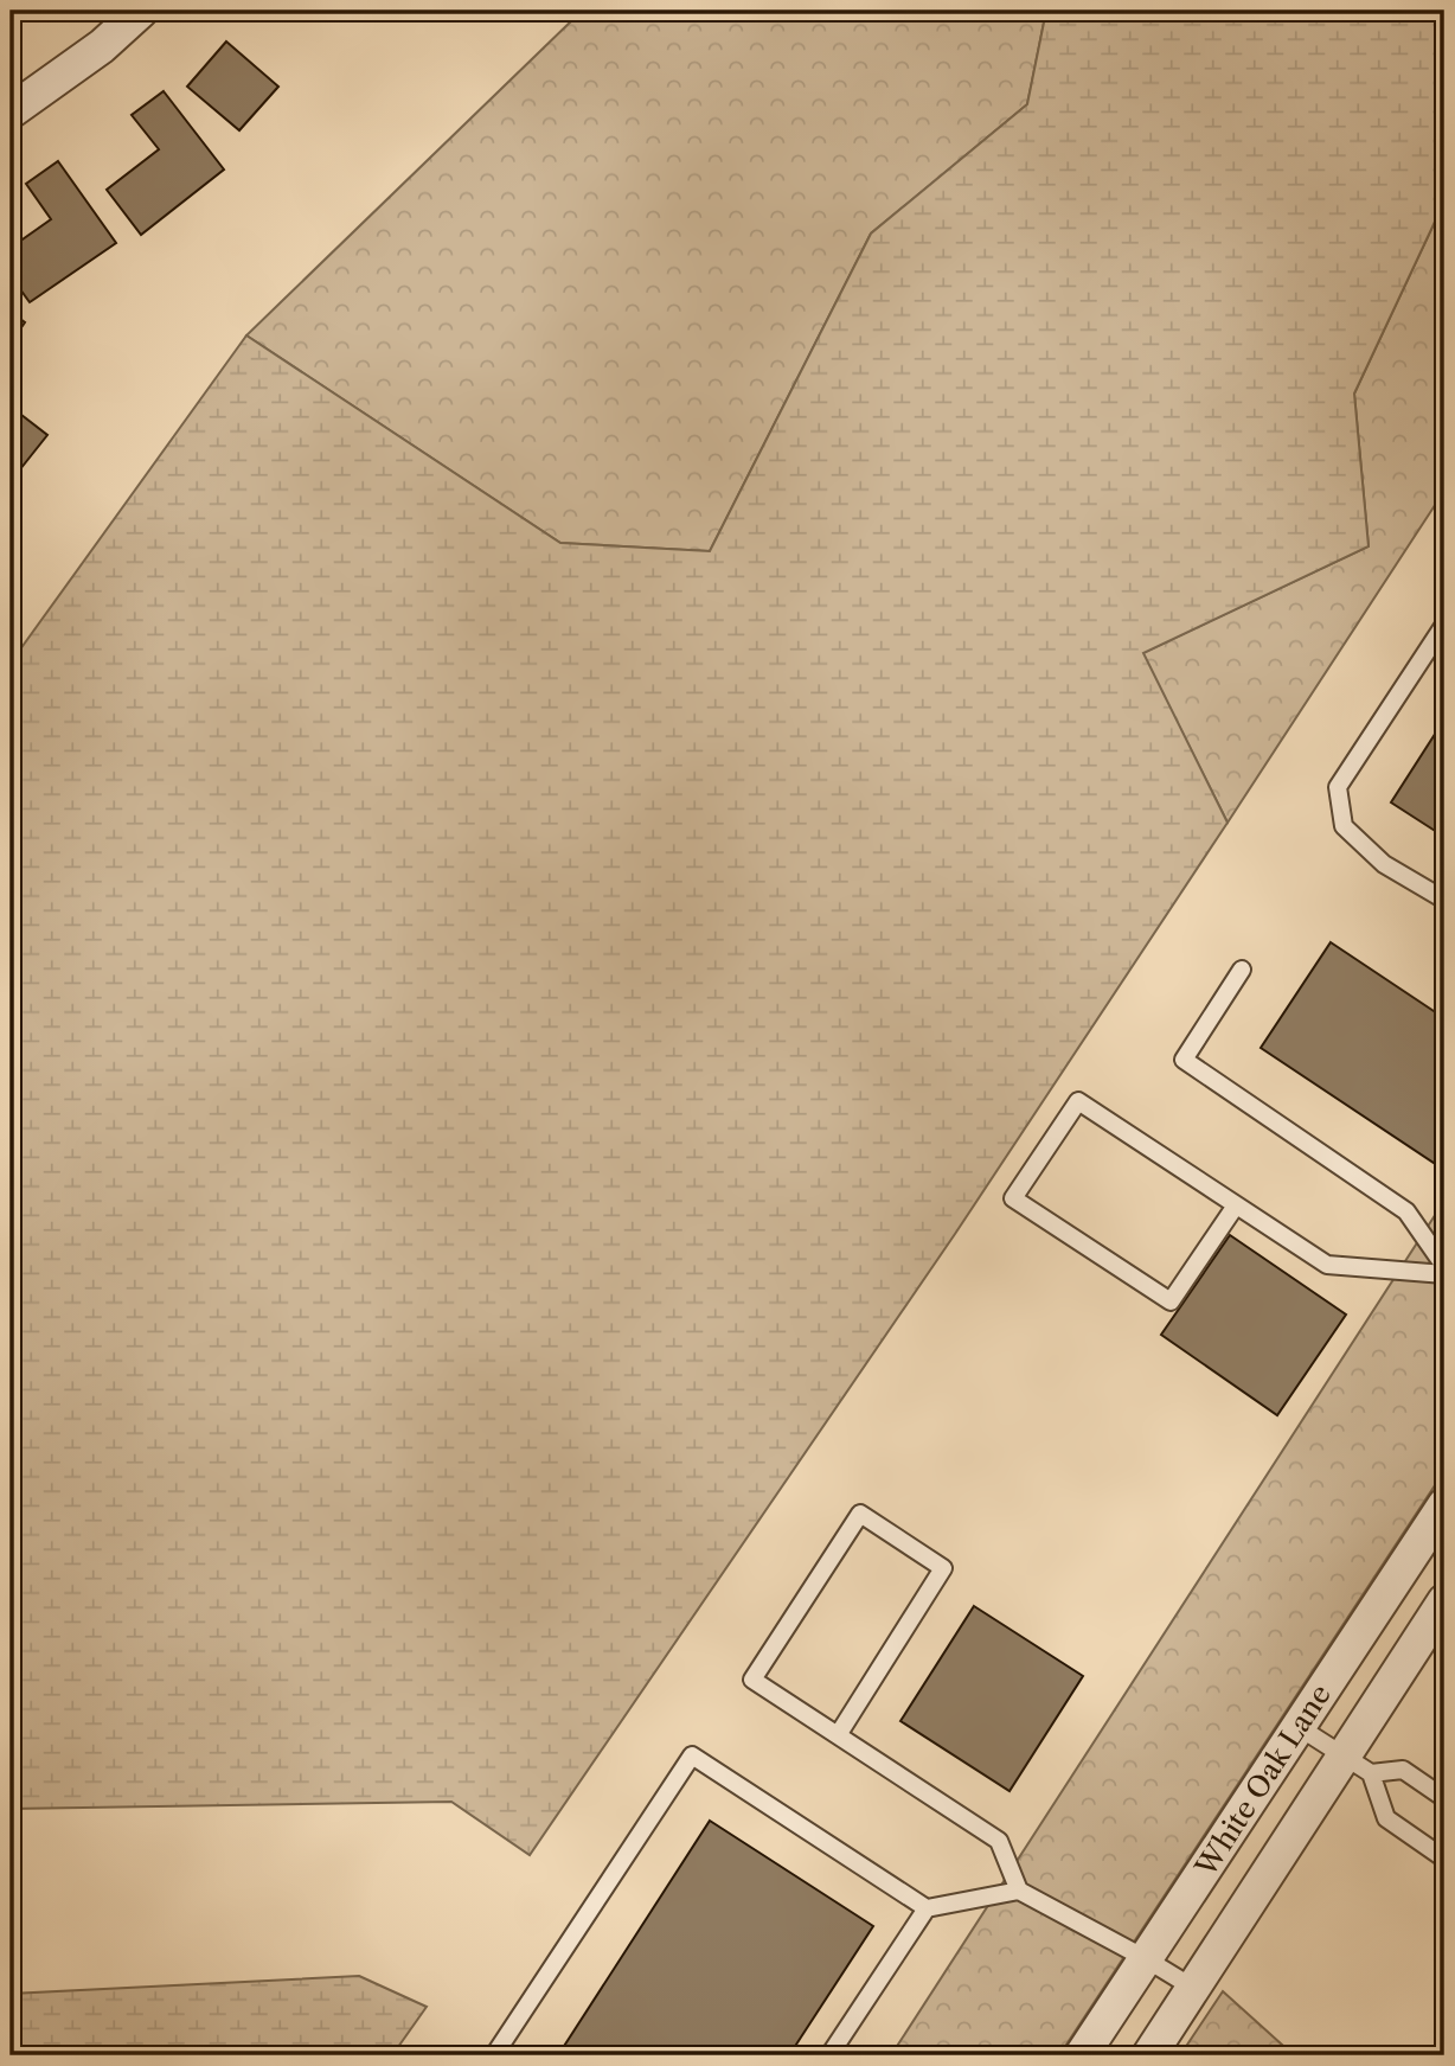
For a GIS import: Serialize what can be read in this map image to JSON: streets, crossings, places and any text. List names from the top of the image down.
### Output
{
  "streets": {
    "street": ["White Oak Lane"]
  }
}
